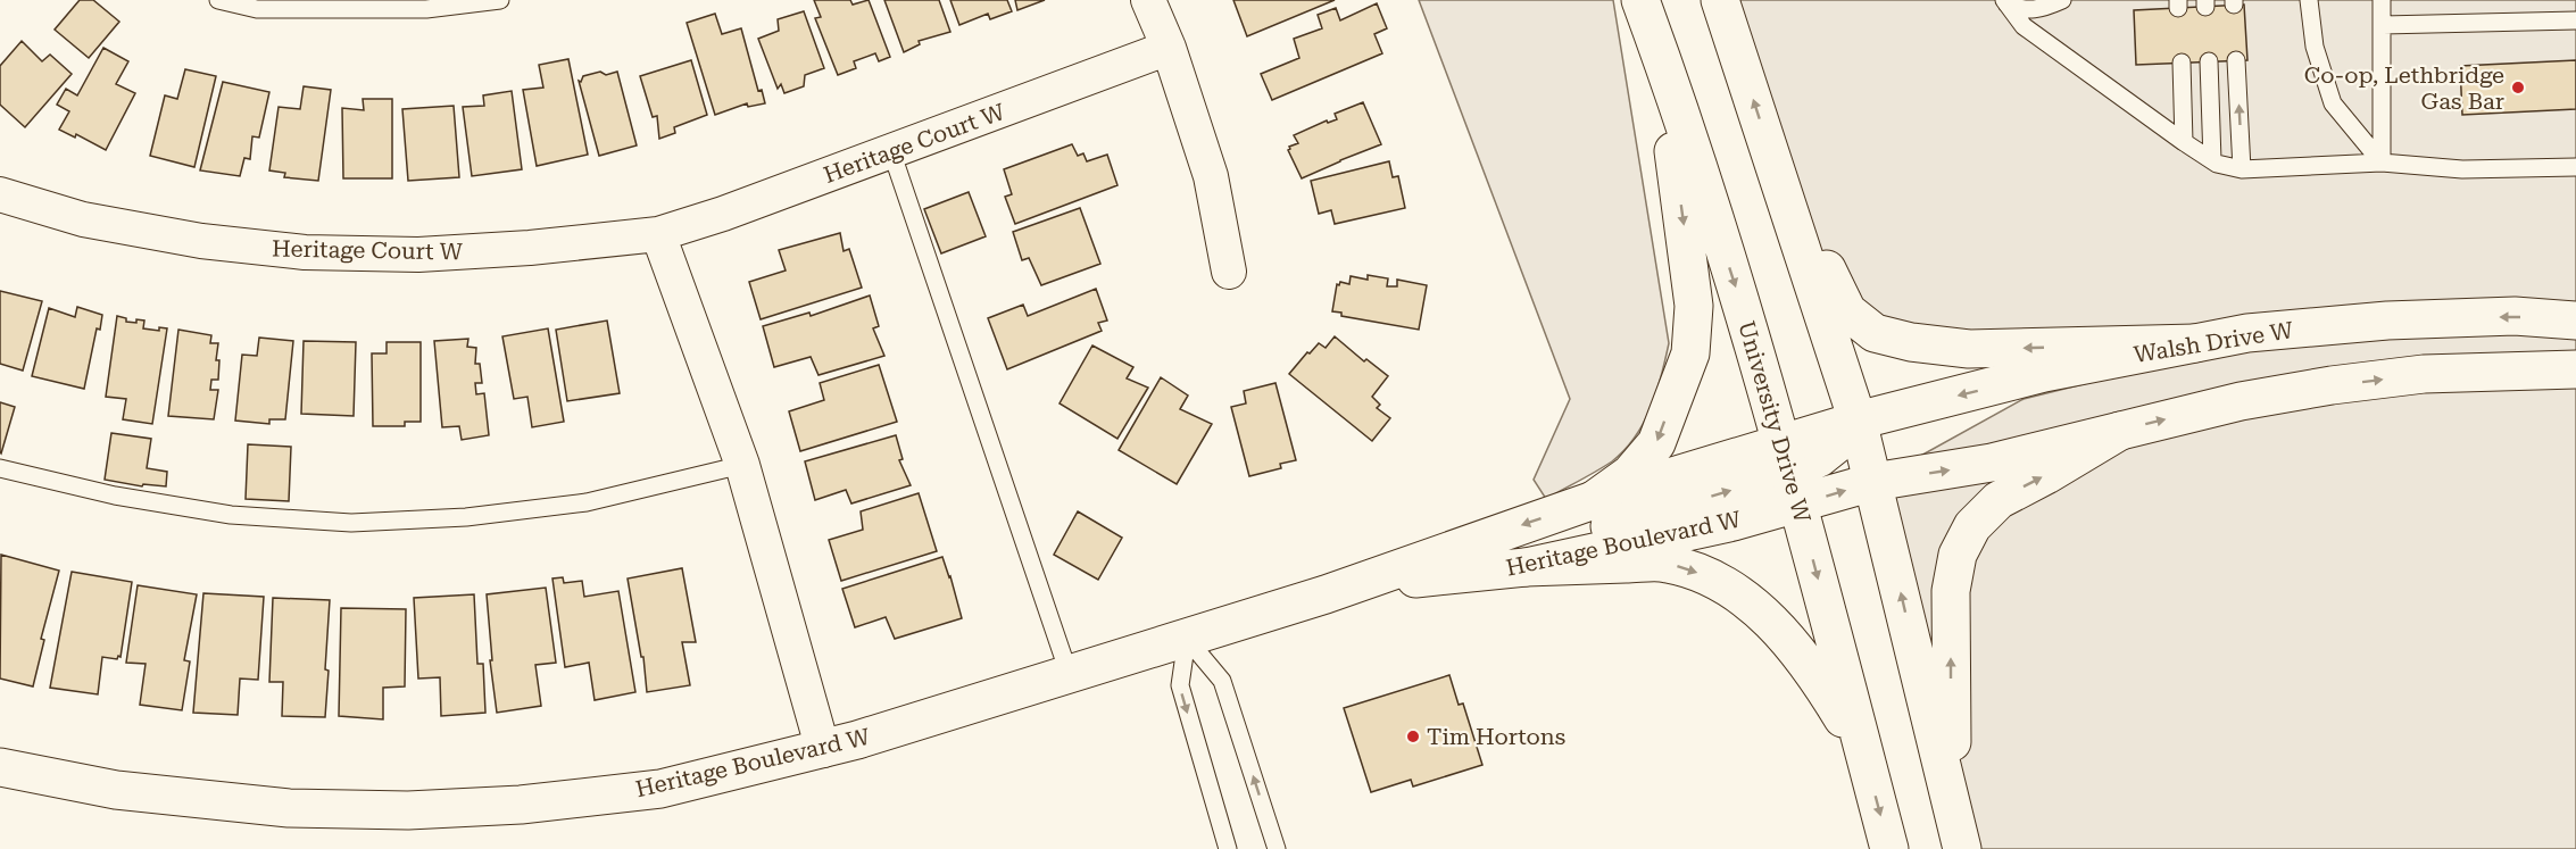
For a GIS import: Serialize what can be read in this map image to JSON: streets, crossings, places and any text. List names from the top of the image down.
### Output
{
  "streets": {
    "main road": ["Walsh Drive W", "University Drive W", "Heritage Boulevard W"],
    "street": ["Heritage Court W"]
  },
  "crossings": [
    ["Walsh Drive W", "University Drive W"],
    ["Walsh Drive W", "Heritage Boulevard W"],
    ["University Drive W", "Heritage Boulevard W"]
  ],
  "places": ["Co-op, Lethbridge Gas Bar", "Tim Hortons"]
}
